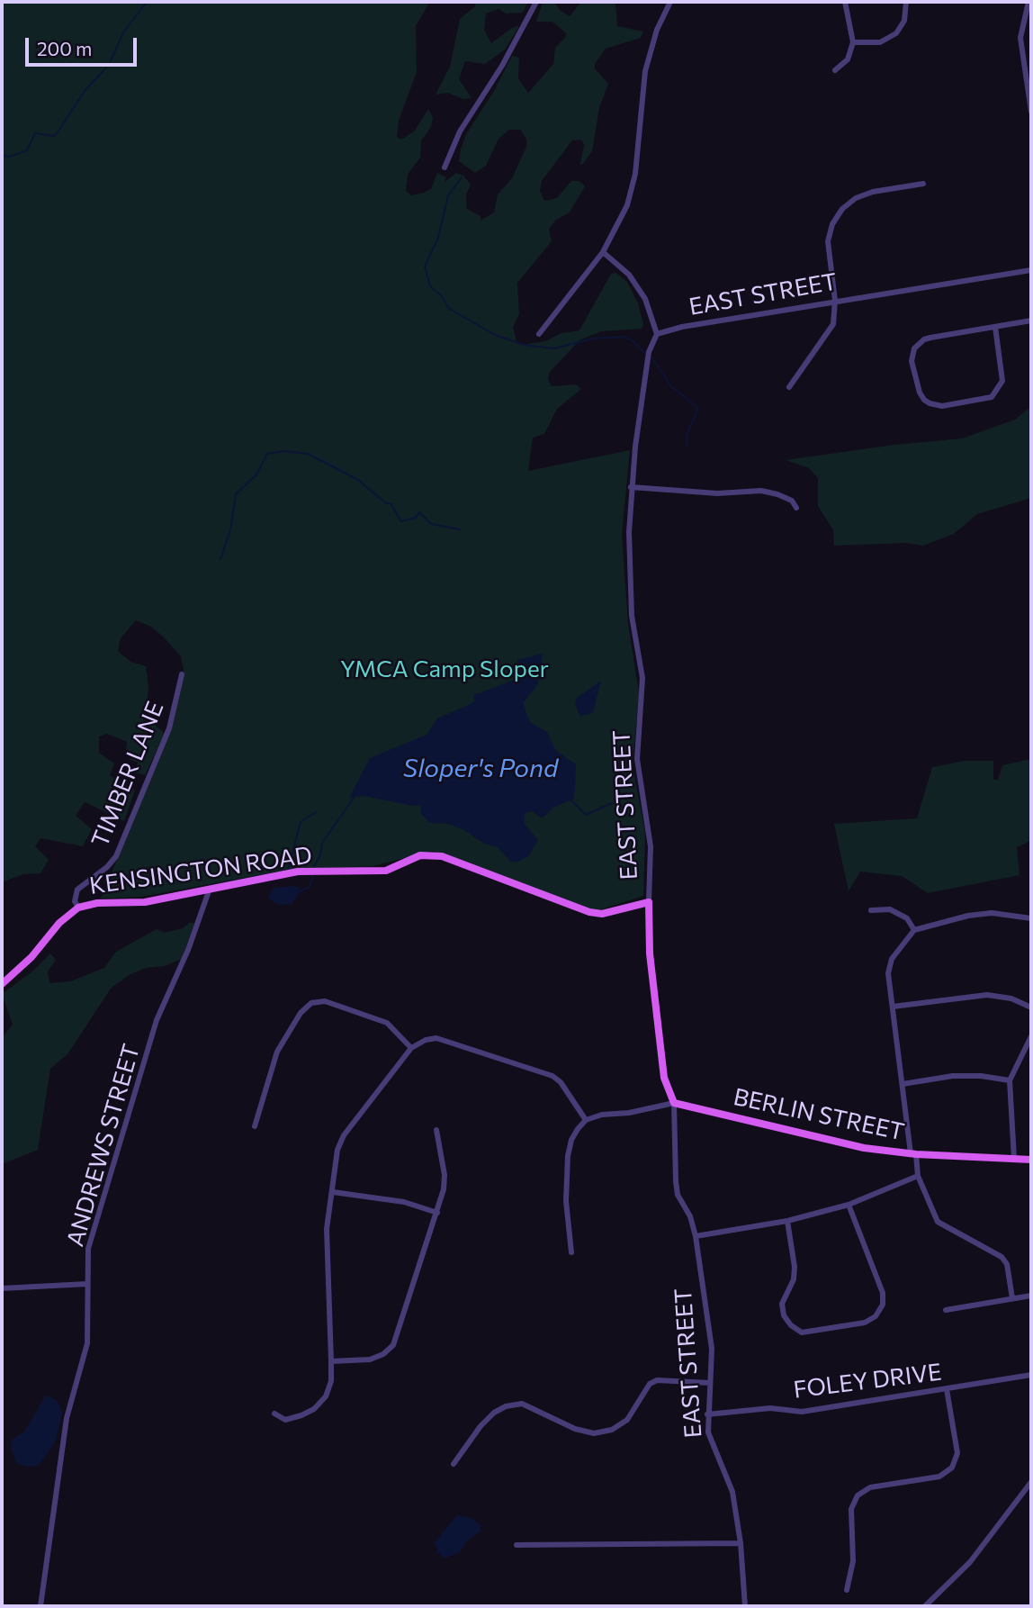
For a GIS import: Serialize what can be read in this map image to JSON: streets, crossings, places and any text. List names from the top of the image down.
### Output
{
  "streets": {
    "main road": ["EAST STREET", "KENSINGTON ROAD", "BERLIN STREET"],
    "street": ["TIMBER LANE", "ANDREWS STREET", "FOLEY DRIVE"]
  },
  "crossings": [
    ["EAST STREET", "KENSINGTON ROAD"],
    ["EAST STREET", "BERLIN STREET"],
    ["EAST STREET", "FOLEY DRIVE"],
    ["TIMBER LANE", "KENSINGTON ROAD"],
    ["KENSINGTON ROAD", "ANDREWS STREET"]
  ],
  "water": ["Sloper's Pond"],
  "parks": ["YMCA Camp Sloper"],
  "scale_bar": "200 m"
}
